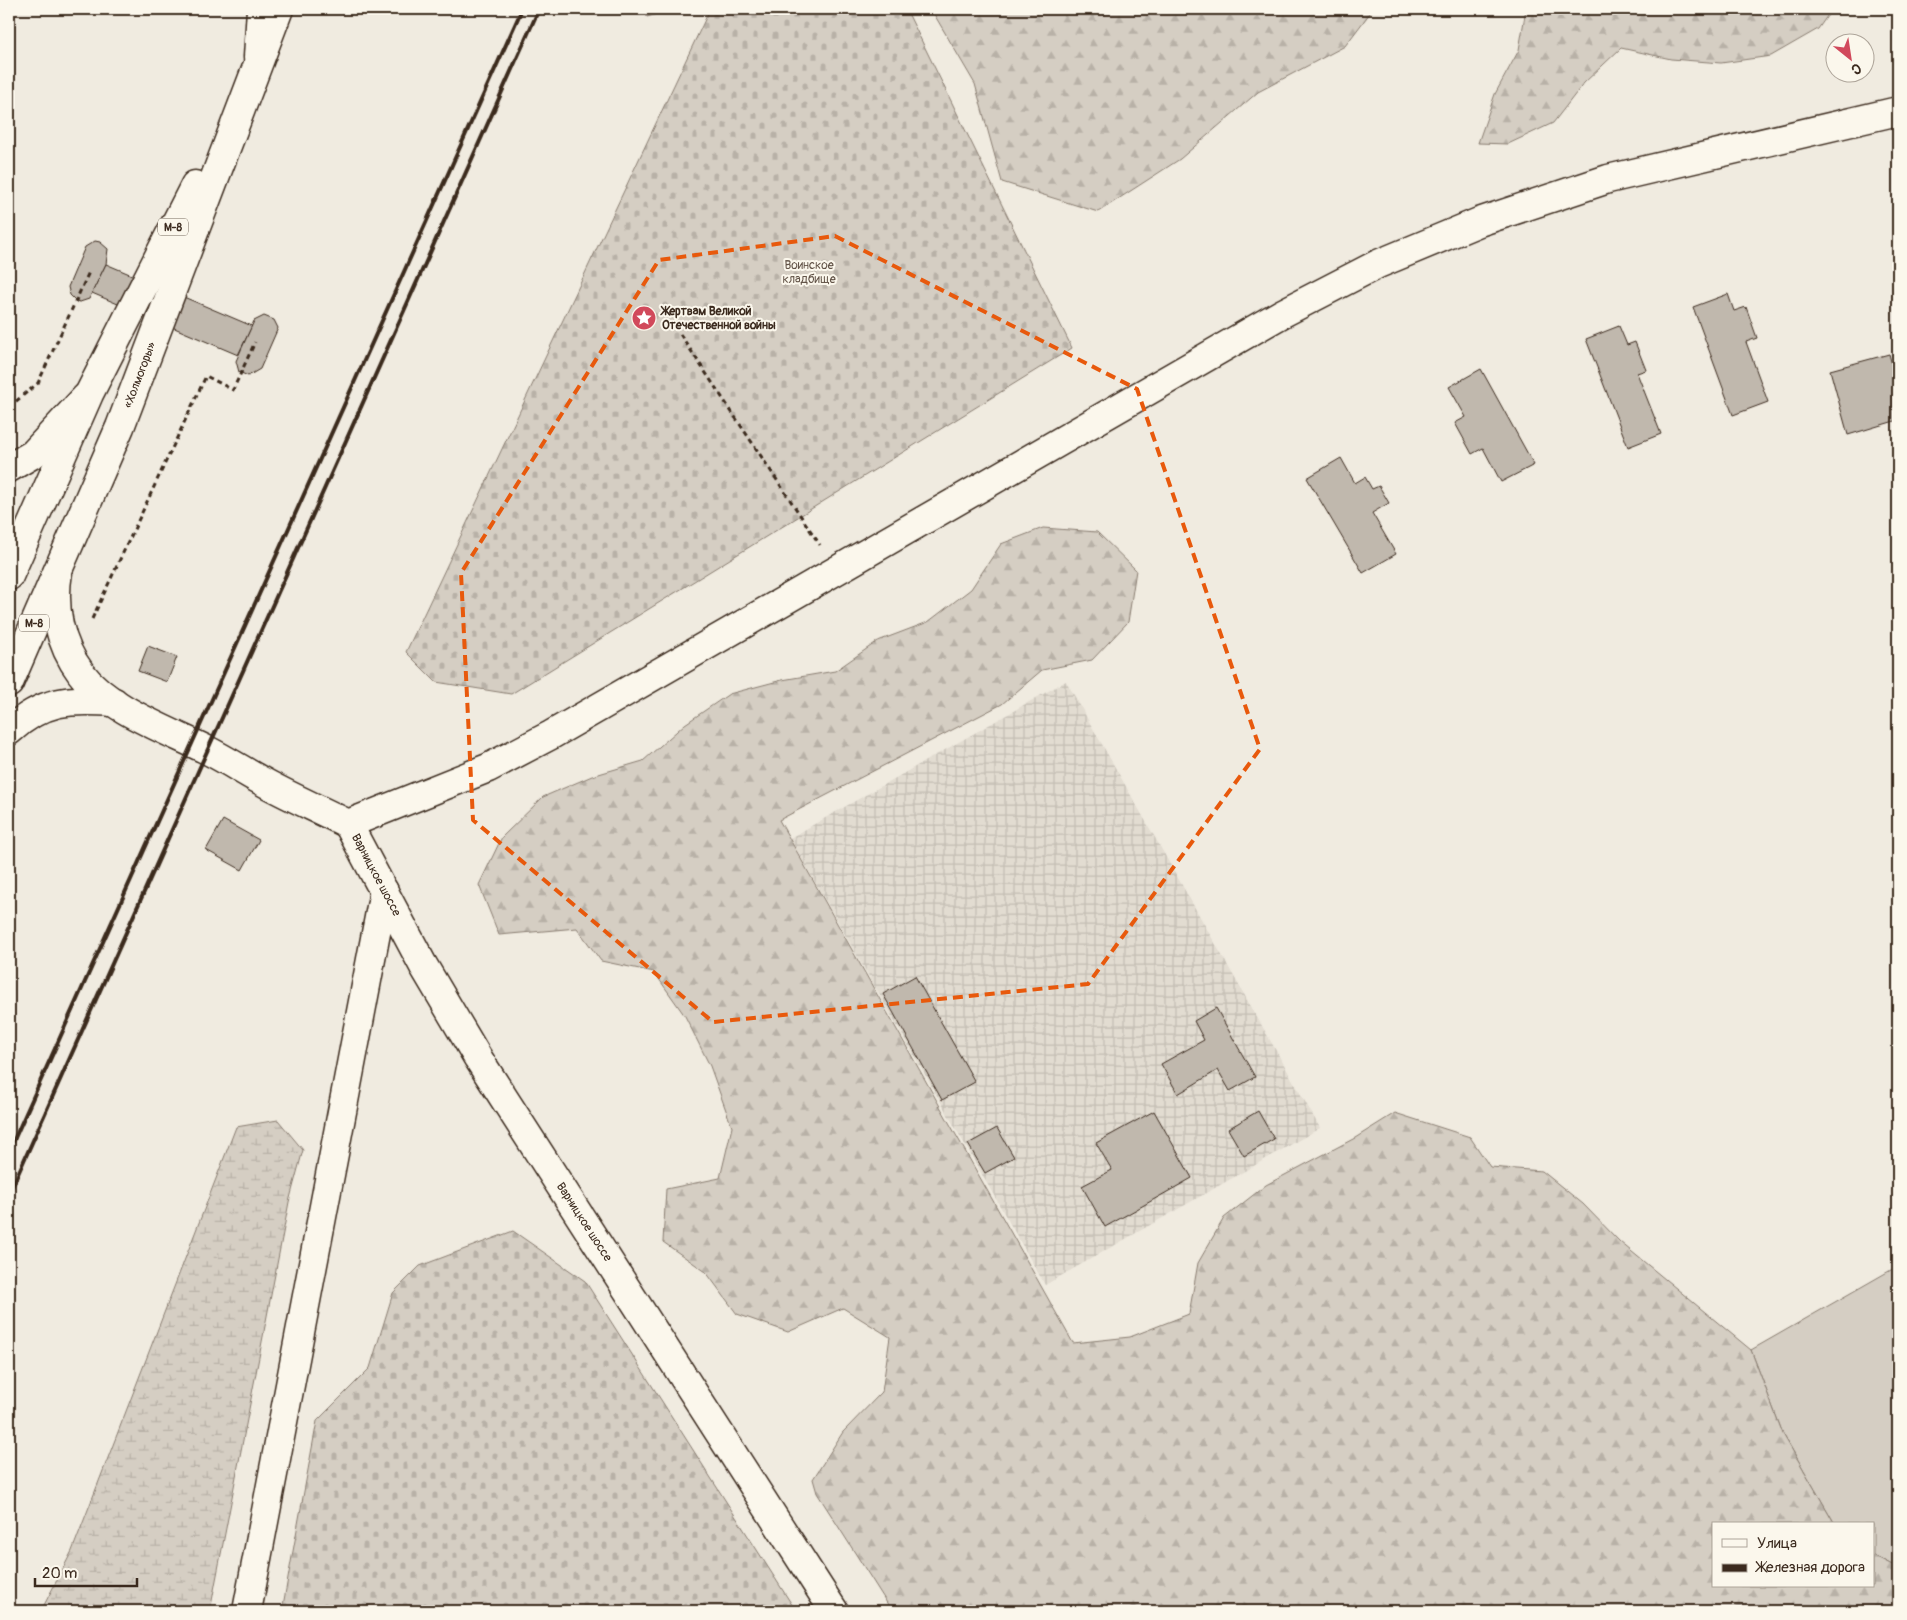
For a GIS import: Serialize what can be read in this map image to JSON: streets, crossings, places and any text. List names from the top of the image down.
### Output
{
  "streets": {
    "main road": ["М-8", "«Холмогоры»", "Варницкое шоссе"]
  },
  "parks": ["Воинское кладбище"],
  "places": {
    "place": ["Жертвам Великой Отечественной войны"]
  },
  "legend": ["Улица", "Железная дорога"],
  "scale_bar": "20 m",
  "north": "bottom right"
}
